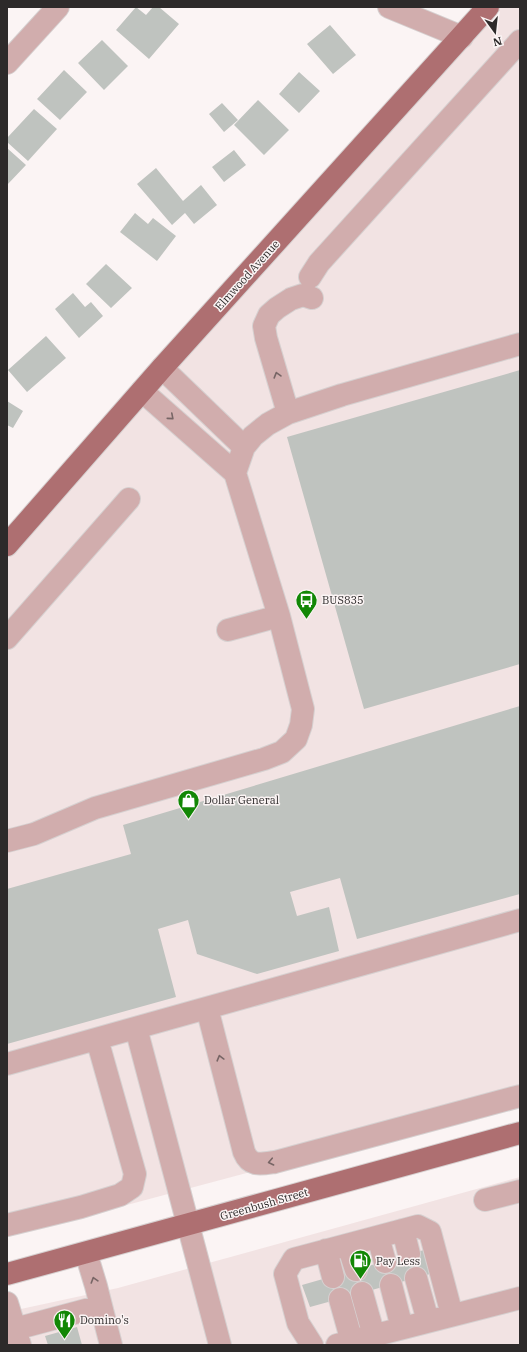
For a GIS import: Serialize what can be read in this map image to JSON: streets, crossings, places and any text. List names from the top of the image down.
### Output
{
  "streets": {
    "main road": ["Elmwood Avenue", "Greenbush Street"]
  },
  "places": {
    "bus stop": ["BUS835"],
    "shop": ["Dollar General"],
    "fuel station": ["Pay Less"],
    "restaurant": ["Domino's"]
  },
  "north": "bottom"
}
